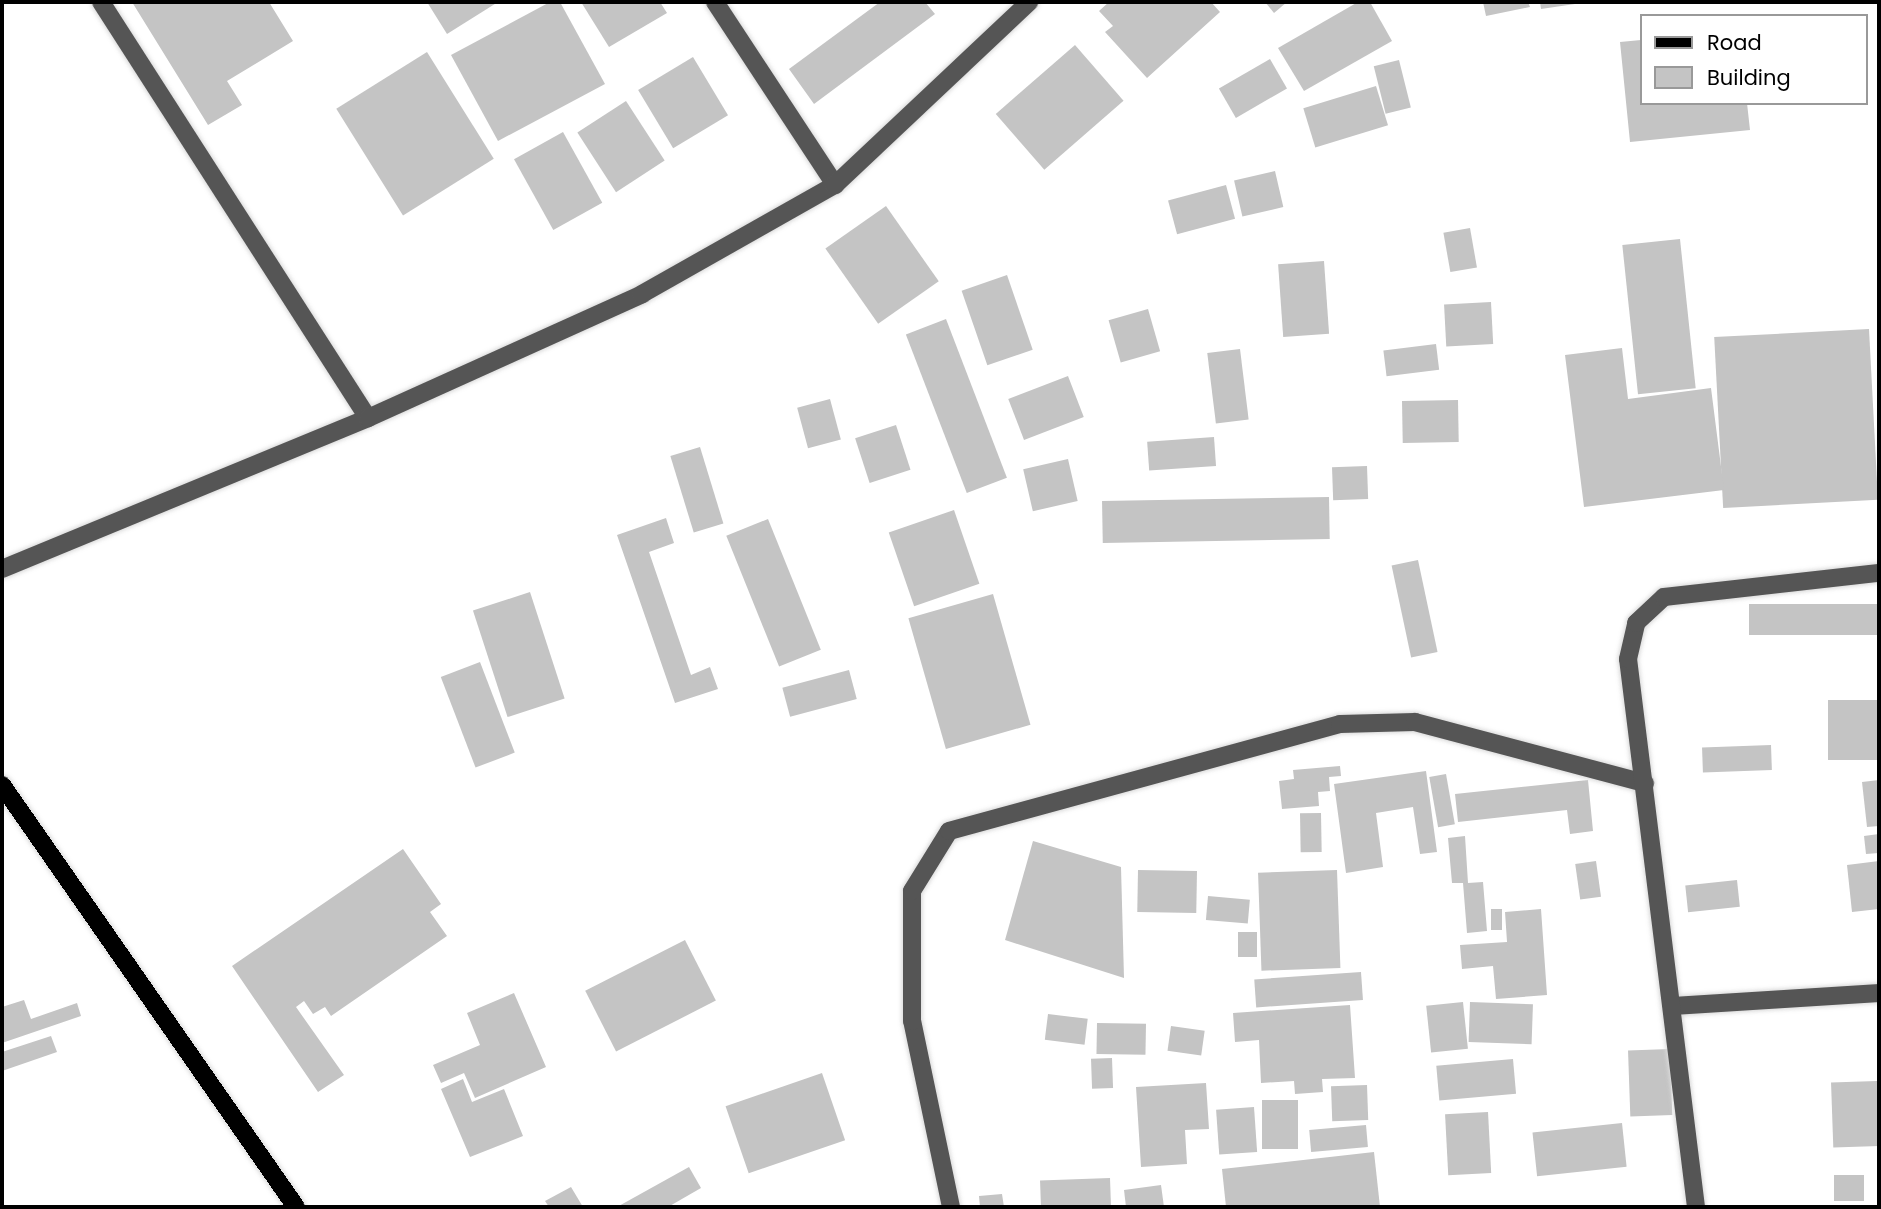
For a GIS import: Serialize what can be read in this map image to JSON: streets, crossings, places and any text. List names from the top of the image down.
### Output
{
  "legend": ["Road", "Building"]
}
